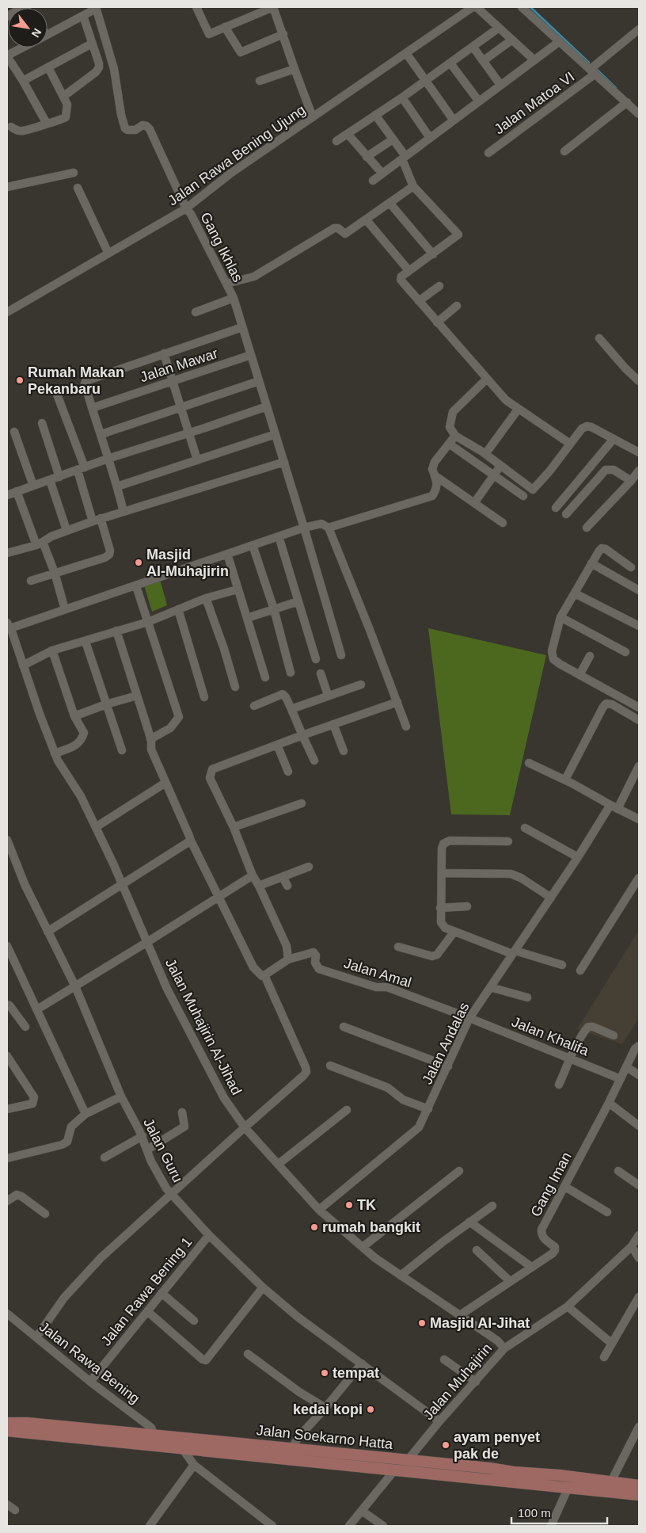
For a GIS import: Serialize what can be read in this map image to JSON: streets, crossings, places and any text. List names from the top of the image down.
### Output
{
  "streets": {
    "main road": ["Jalan Soekarno Hatta"],
    "street": [
      "Jalan Matoa VI",
      "Jalan Rawa Bening Ujung",
      "Gang Ikhlas",
      "Jalan Mawar",
      "Jalan Amal",
      "Jalan Muhajirin Al-Jihad",
      "Jalan Khalifa",
      "Jalan Andalas",
      "Jalan Guru",
      "Gang Iman",
      "Jalan Rawa Bening 1",
      "Jalan Rawa Bening",
      "Jalan Muhajirin"
    ]
  },
  "crossings": [
    ["Jalan Rawa Bening Ujung", "Gang Ikhlas"],
    ["Gang Ikhlas", "Jalan Mawar"],
    ["Jalan Amal", "Jalan Khalifa"],
    ["Jalan Amal", "Jalan Andalas"],
    ["Jalan Muhajirin Al-Jihad", "Jalan Andalas"],
    ["Jalan Muhajirin Al-Jihad", "Gang Iman"],
    ["Jalan Muhajirin Al-Jihad", "Jalan Muhajirin"],
    ["Jalan Khalifa", "Jalan Andalas"],
    ["Jalan Khalifa", "Gang Iman"],
    ["Jalan Guru", "Jalan Rawa Bening 1"],
    ["Jalan Guru", "Jalan Muhajirin"],
    ["Jalan Rawa Bening 1", "Jalan Rawa Bening"],
    ["Jalan Rawa Bening", "Jalan Soekarno Hatta"],
    ["Jalan Muhajirin", "Jalan Soekarno Hatta"]
  ],
  "places": [
    "Rumah Makan Pekanbaru",
    "Masjid Al-Muhajirin",
    "TK",
    "rumah bangkit",
    "Masjid Al-Jihat",
    "tempat",
    "kedai kopi",
    "ayam penyet pak de"
  ],
  "scale_bar": "100 m",
  "north": "bottom right"
}
